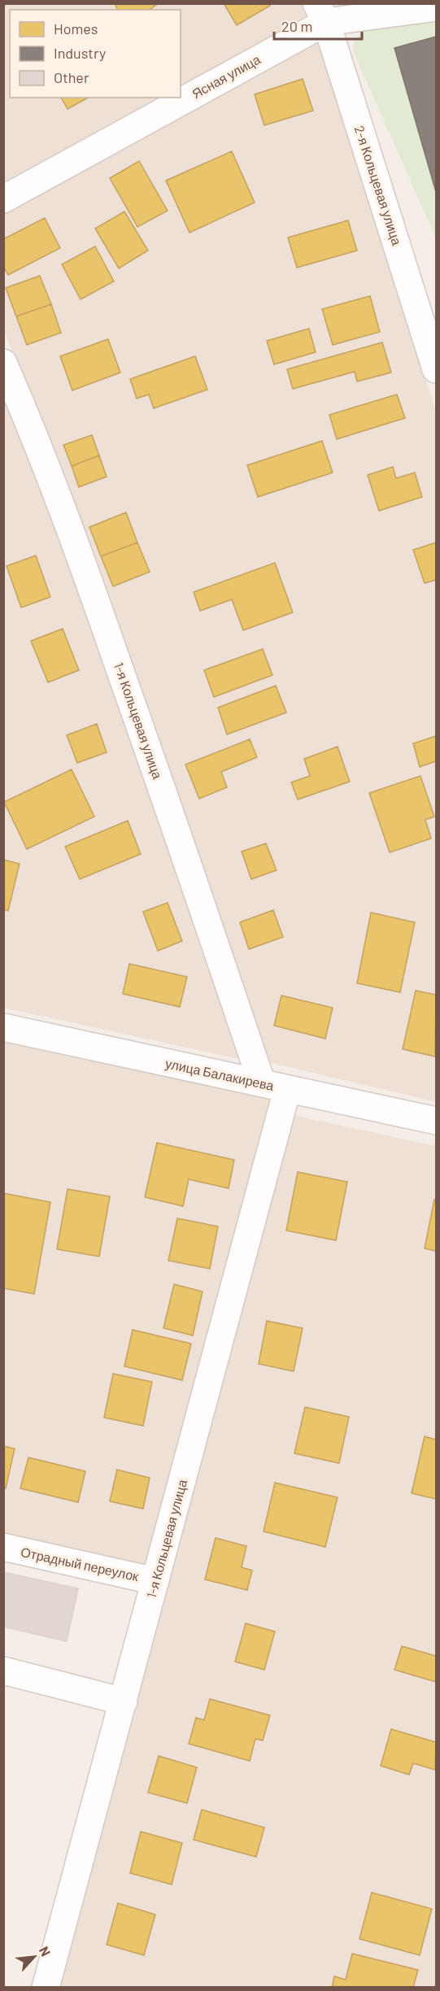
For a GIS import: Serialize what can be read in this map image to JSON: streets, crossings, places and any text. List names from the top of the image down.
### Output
{
  "streets": {
    "street": [
      "Ясная улица",
      "2-я Кольцевая улица",
      "1-я Кольцевая улица",
      "улица Балакирева",
      "Отрадный переулок"
    ]
  },
  "crossings": [
    ["Ясная улица", "2-я Кольцевая улица"],
    ["1-я Кольцевая улица", "улица Балакирева"],
    ["1-я Кольцевая улица", "Отрадный переулок"]
  ],
  "legend": ["Homes", "Industry", "Other"],
  "scale_bar": "20 m",
  "north": "top right"
}
